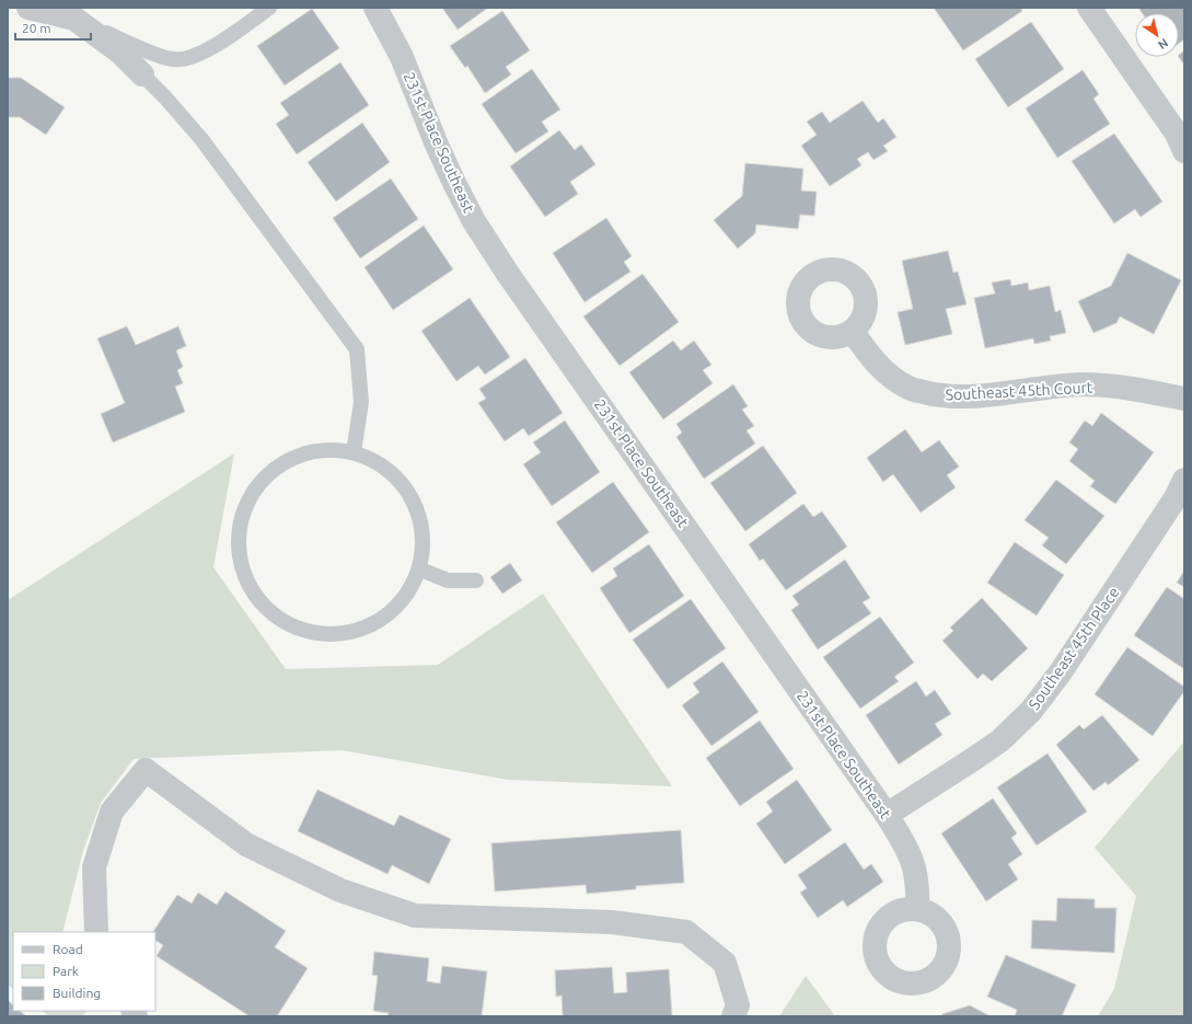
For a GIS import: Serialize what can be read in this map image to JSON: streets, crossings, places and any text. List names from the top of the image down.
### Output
{
  "streets": {
    "street": ["231st Place Southeast", "Southeast 45th Court", "Southeast 45th Place"]
  },
  "crossings": [
    ["231st Place Southeast", "Southeast 45th Place"]
  ],
  "legend": ["Road", "Park", "Building"],
  "scale_bar": "20 m",
  "north": "bottom right"
}
